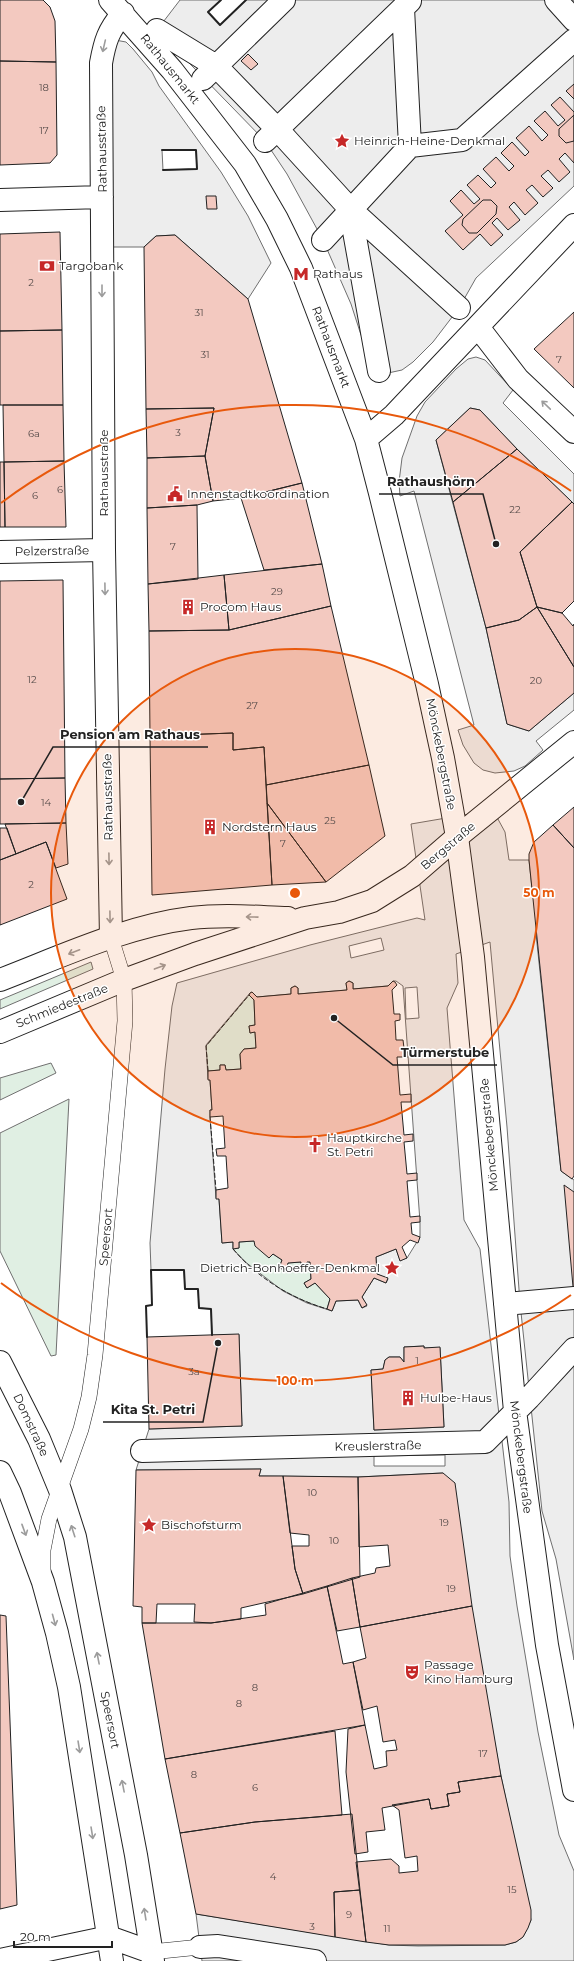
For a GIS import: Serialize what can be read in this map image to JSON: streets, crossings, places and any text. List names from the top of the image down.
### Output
{
  "streets": {
    "street": [
      "Rathausmarkt",
      "Rathausstraße",
      "Pelzerstraße",
      "Mönckebergstraße",
      "Bergstraße",
      "Schmiedestraße",
      "Speersort",
      "Domstraße",
      "Kreuslerstraße"
    ]
  },
  "crossings": [
    ["Rathausmarkt", "Rathausstraße"],
    ["Rathausmarkt", "Mönckebergstraße"],
    ["Rathausstraße", "Pelzerstraße"],
    ["Rathausstraße", "Bergstraße"],
    ["Rathausstraße", "Speersort"],
    ["Mönckebergstraße", "Bergstraße"],
    ["Mönckebergstraße", "Kreuslerstraße"],
    ["Bergstraße", "Schmiedestraße"],
    ["Bergstraße", "Speersort"],
    ["Schmiedestraße", "Speersort"],
    ["Speersort", "Domstraße"]
  ],
  "one_way": ["Rathausstraße"],
  "places": {
    "place": ["Heinrich-Heine-Denkmal", "Dietrich-Bonhoeffer-Denkmal", "Bischofsturm"],
    "bank": ["Targobank"],
    "metro station": ["Rathaus"],
    "public building": ["Innenstadtkoordination"],
    "other": [
      "Rathaushörn",
      "Pension am Rathaus",
      "Türmerstube",
      "Kita St. Petri"
    ],
    "building": ["Procom Haus", "Nordstern Haus", "Hulbe-Haus"],
    "church": ["Hauptkirche St. Petri"],
    "theatre": ["Passage Kino Hamburg"]
  },
  "house_numbers": [
    "18",
    "17",
    "2",
    "31",
    "31",
    "7",
    "3",
    "6a",
    "6",
    "6",
    "22",
    "7",
    "29",
    "12",
    "20",
    "27",
    "14",
    "25",
    "7",
    "2",
    "1",
    "3a",
    "10",
    "19",
    "10",
    "19",
    "8",
    "8",
    "17",
    "8",
    "6",
    "4",
    "15",
    "9",
    "3",
    "11"
  ],
  "scale_bar": "20 m",
  "rings": ["50 m", "100 m"]
}
